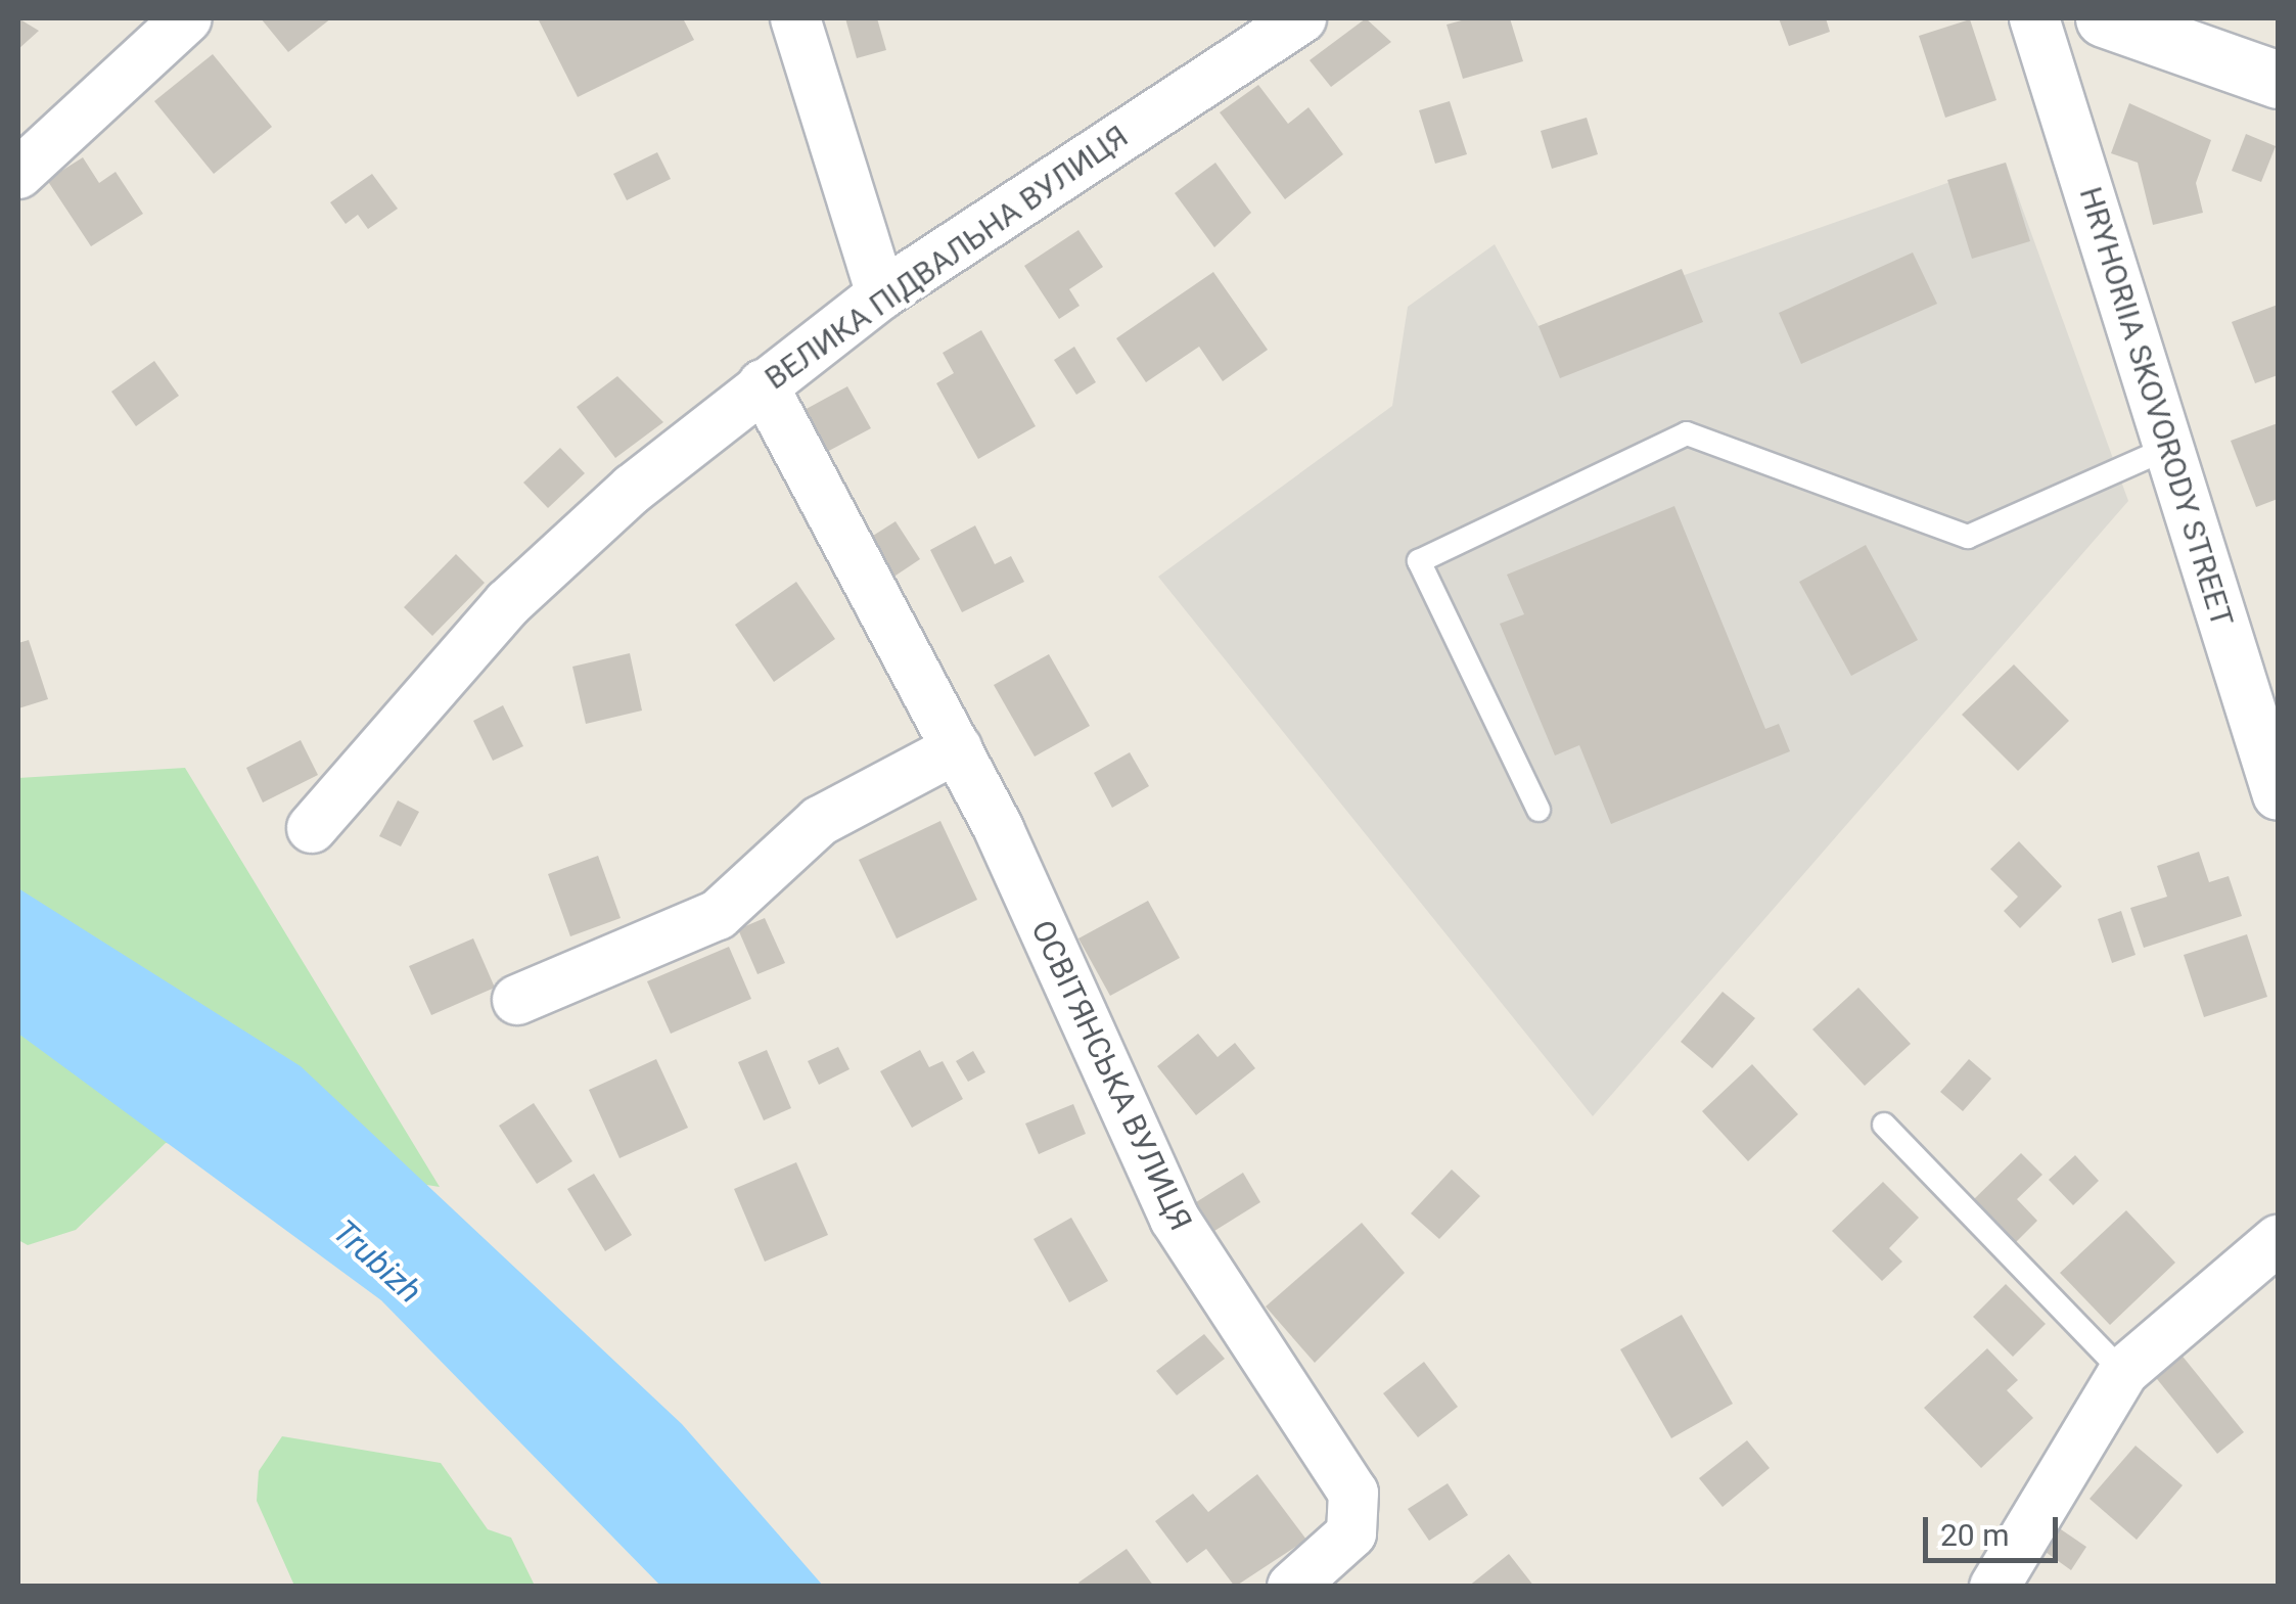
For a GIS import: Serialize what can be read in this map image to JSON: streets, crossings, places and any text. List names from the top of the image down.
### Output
{
  "streets": {
    "street": ["ВЕЛИКА ПІДВАЛЬНА ВУЛИЦЯ", "HRYHORIIA SKOVORODY STREET", "ОСВІТЯНСЬКА ВУЛИЦЯ"]
  },
  "crossings": [
    ["ВЕЛИКА ПІДВАЛЬНА ВУЛИЦЯ", "ОСВІТЯНСЬКА ВУЛИЦЯ"]
  ],
  "water": ["Trubizh"],
  "scale_bar": "20 m"
}
